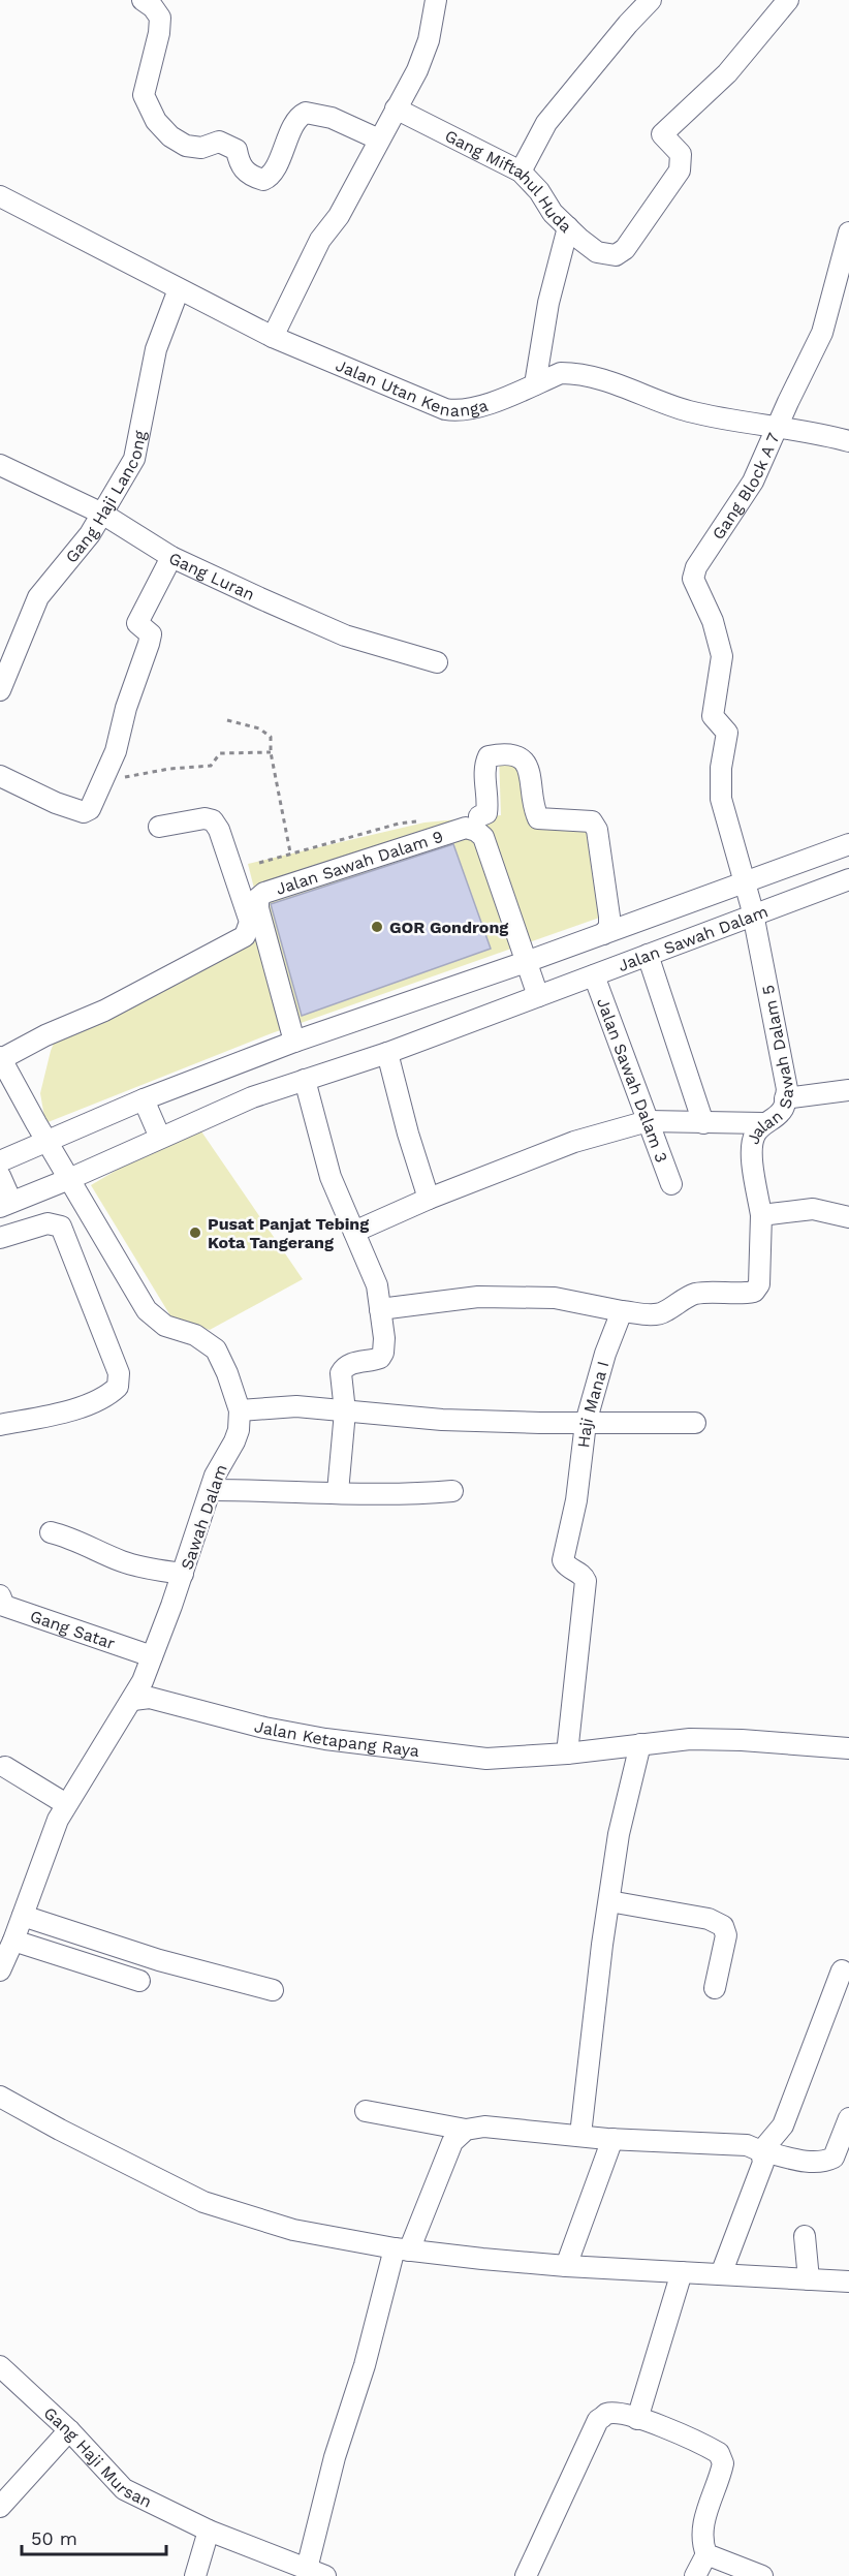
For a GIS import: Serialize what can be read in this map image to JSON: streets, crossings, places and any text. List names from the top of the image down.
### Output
{
  "streets": {
    "street": [
      "Gang Miftahul Huda",
      "Jalan Utan Kenanga",
      "Gang Block A 7",
      "Gang Haji Lancong",
      "Gang Luran",
      "Jalan Sawah Dalam 9",
      "Jalan Sawah Dalam",
      "Jalan Sawah Dalam 5",
      "Jalan Sawah Dalam 3",
      "Haji Mana I",
      "Sawah Dalam",
      "Gang Satar",
      "Jalan Ketapang Raya",
      "Gang Haji Mursan"
    ]
  },
  "crossings": [
    ["Jalan Utan Kenanga", "Gang Block A 7"],
    ["Jalan Utan Kenanga", "Gang Haji Lancong"],
    ["Gang Block A 7", "Jalan Sawah Dalam 5"],
    ["Gang Haji Lancong", "Gang Luran"],
    ["Jalan Sawah Dalam 9", "Jalan Sawah Dalam"],
    ["Jalan Sawah Dalam", "Jalan Sawah Dalam 5"],
    ["Jalan Sawah Dalam", "Jalan Sawah Dalam 3"],
    ["Haji Mana I", "Jalan Ketapang Raya"],
    ["Sawah Dalam", "Gang Satar"],
    ["Sawah Dalam", "Jalan Ketapang Raya"]
  ],
  "places": ["GOR Gondrong", "Pusat Panjat Tebing Kota Tangerang"],
  "scale_bar": "50 m"
}
